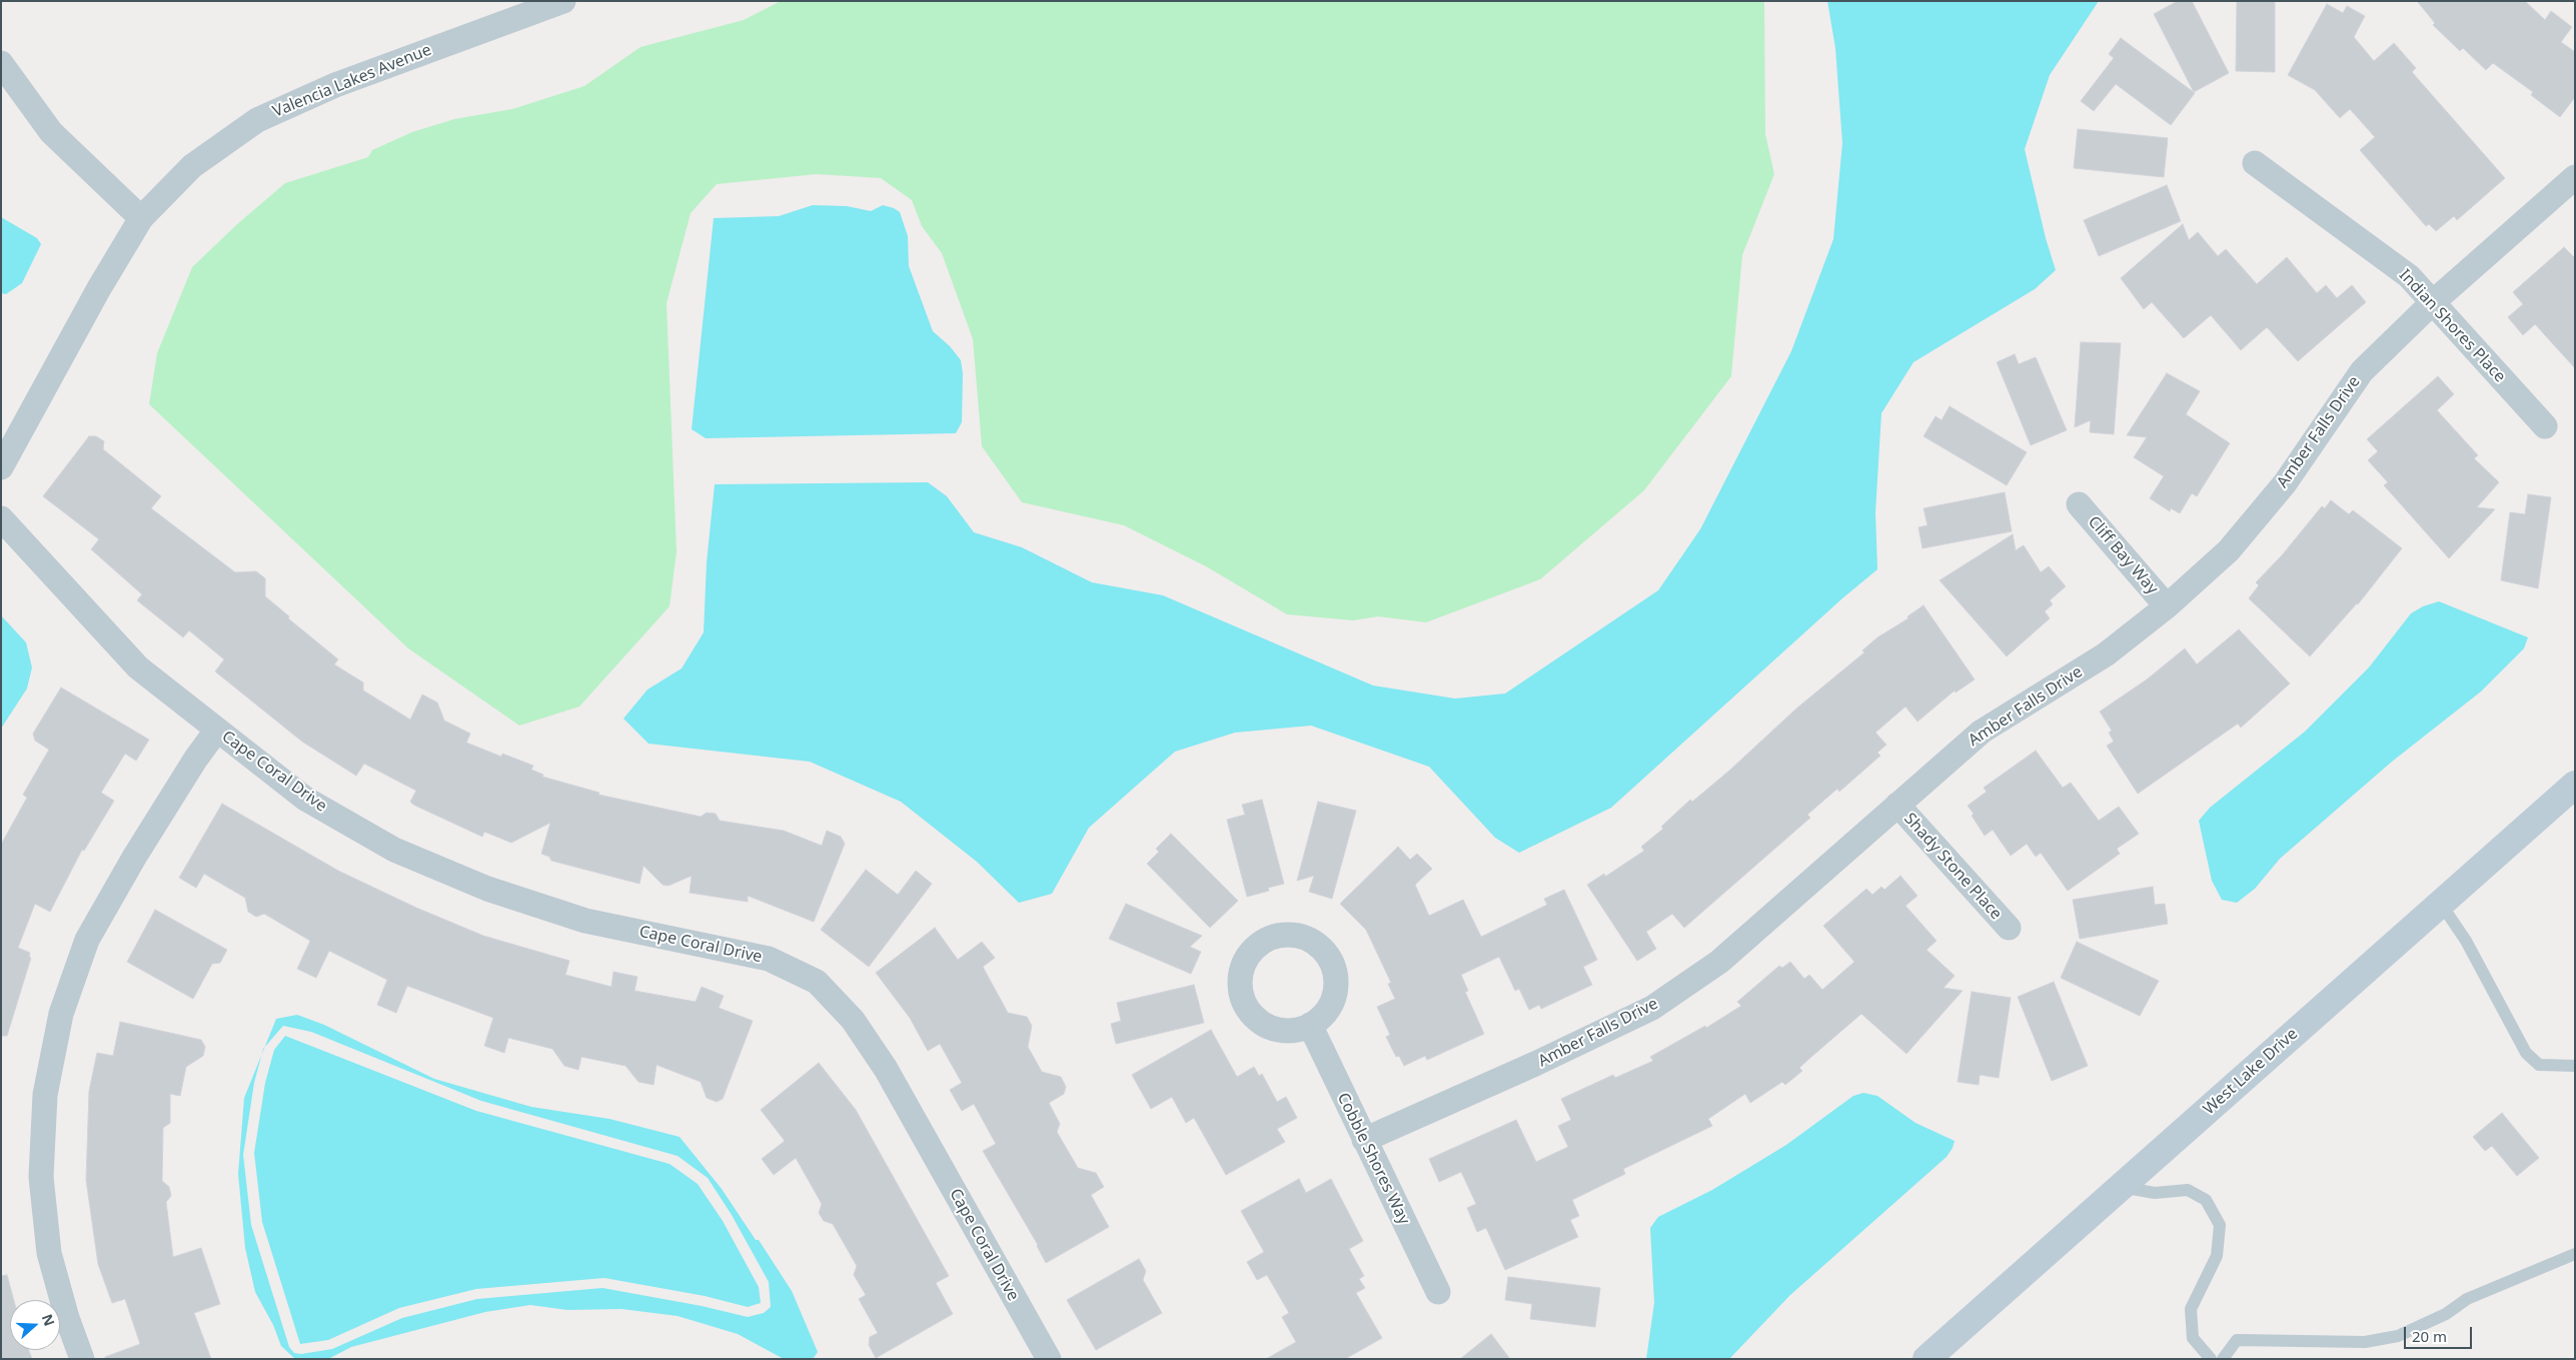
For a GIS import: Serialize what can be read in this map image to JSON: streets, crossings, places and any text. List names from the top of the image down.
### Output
{
  "streets": {
    "street": [
      "Valencia Lakes Avenue",
      "Indian Shores Place",
      "Amber Falls Drive",
      "Cliff Bay Way",
      "Cape Coral Drive",
      "Shady Stone Place",
      "West Lake Drive",
      "Cobble Shores Way"
    ]
  },
  "crossings": [
    ["Indian Shores Place", "Amber Falls Drive"],
    ["Amber Falls Drive", "Cliff Bay Way"],
    ["Amber Falls Drive", "Shady Stone Place"],
    ["Amber Falls Drive", "Cobble Shores Way"]
  ],
  "scale_bar": "20 m",
  "north": "right"
}
